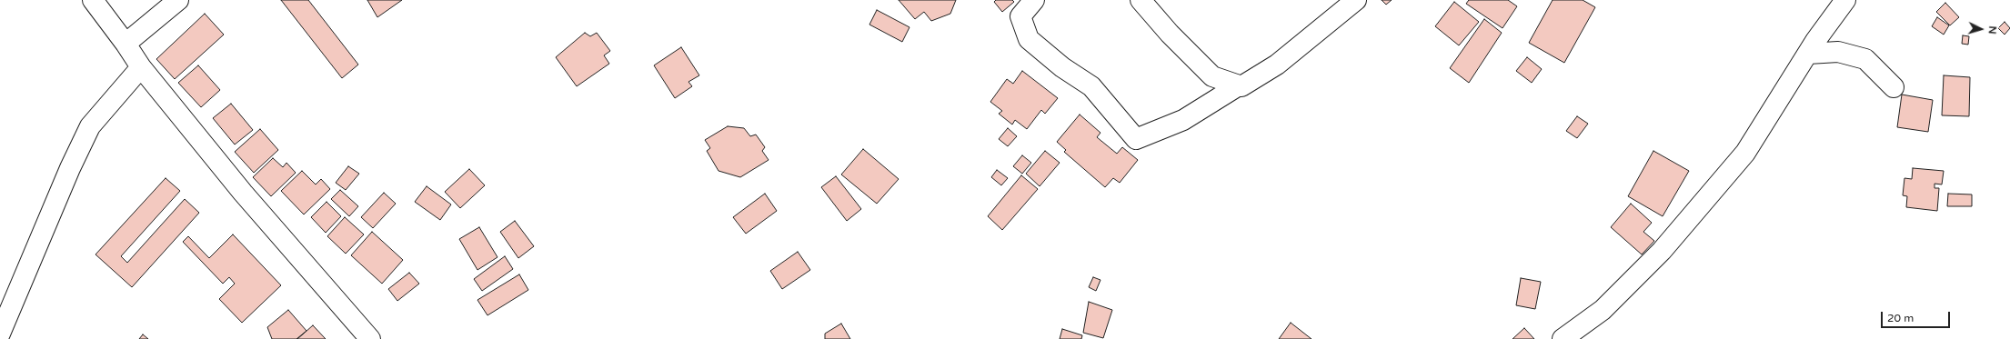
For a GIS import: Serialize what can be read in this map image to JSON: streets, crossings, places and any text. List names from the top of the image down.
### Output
{
  "scale_bar": "20 m",
  "north": "right"
}
